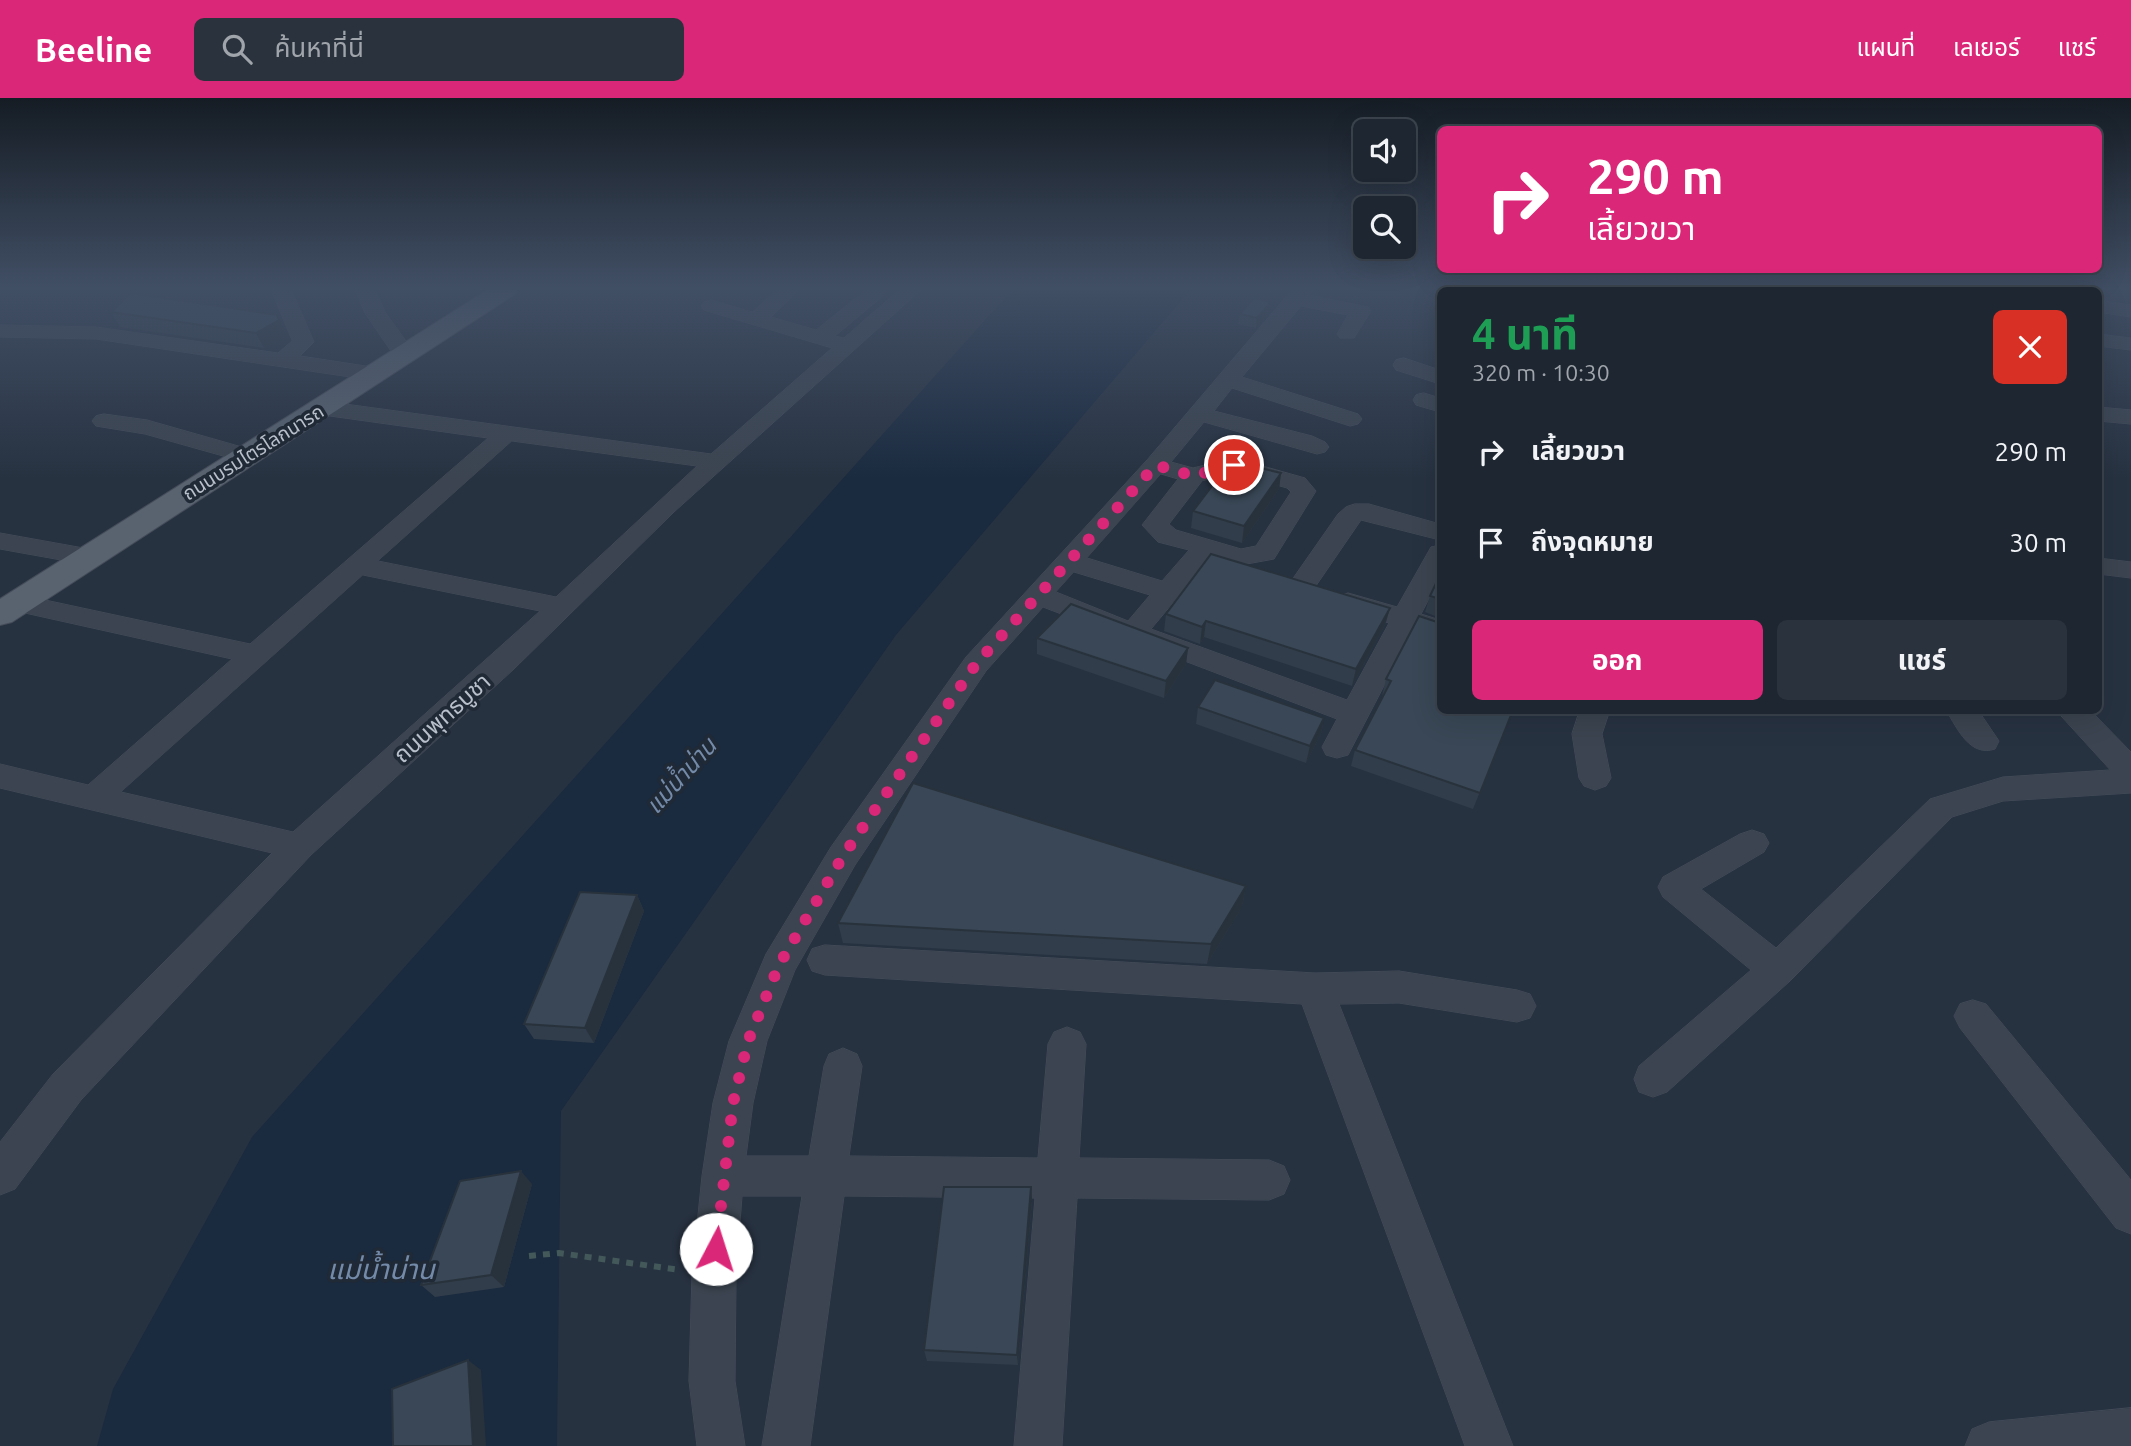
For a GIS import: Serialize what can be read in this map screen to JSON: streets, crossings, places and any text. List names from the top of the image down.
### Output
{
  "streets": {
    "main road": ["ถนนบรมไตรโลกนารถ"],
    "street": ["ถนนพุทธบูชา"]
  },
  "water": ["แม่น้ำน่าน"],
  "page": {
    "header": "Beeline",
    "search": "ค้นหาที่นี่",
    "nav": ["แผนที่", "เลเยอร์", "แชร์"],
    "turn": ["290 m", "เลี้ยวขวา"],
    "heading": ["4 นาที", "320 m · 10:30"],
    "list": [
      {
        "name": "เลี้ยวขวา",
        "value": "290 m"
      },
      {
        "name": "ถึงจุดหมาย",
        "value": "30 m"
      }
    ],
    "buttons": ["ออก", "แชร์"]
  }
}
